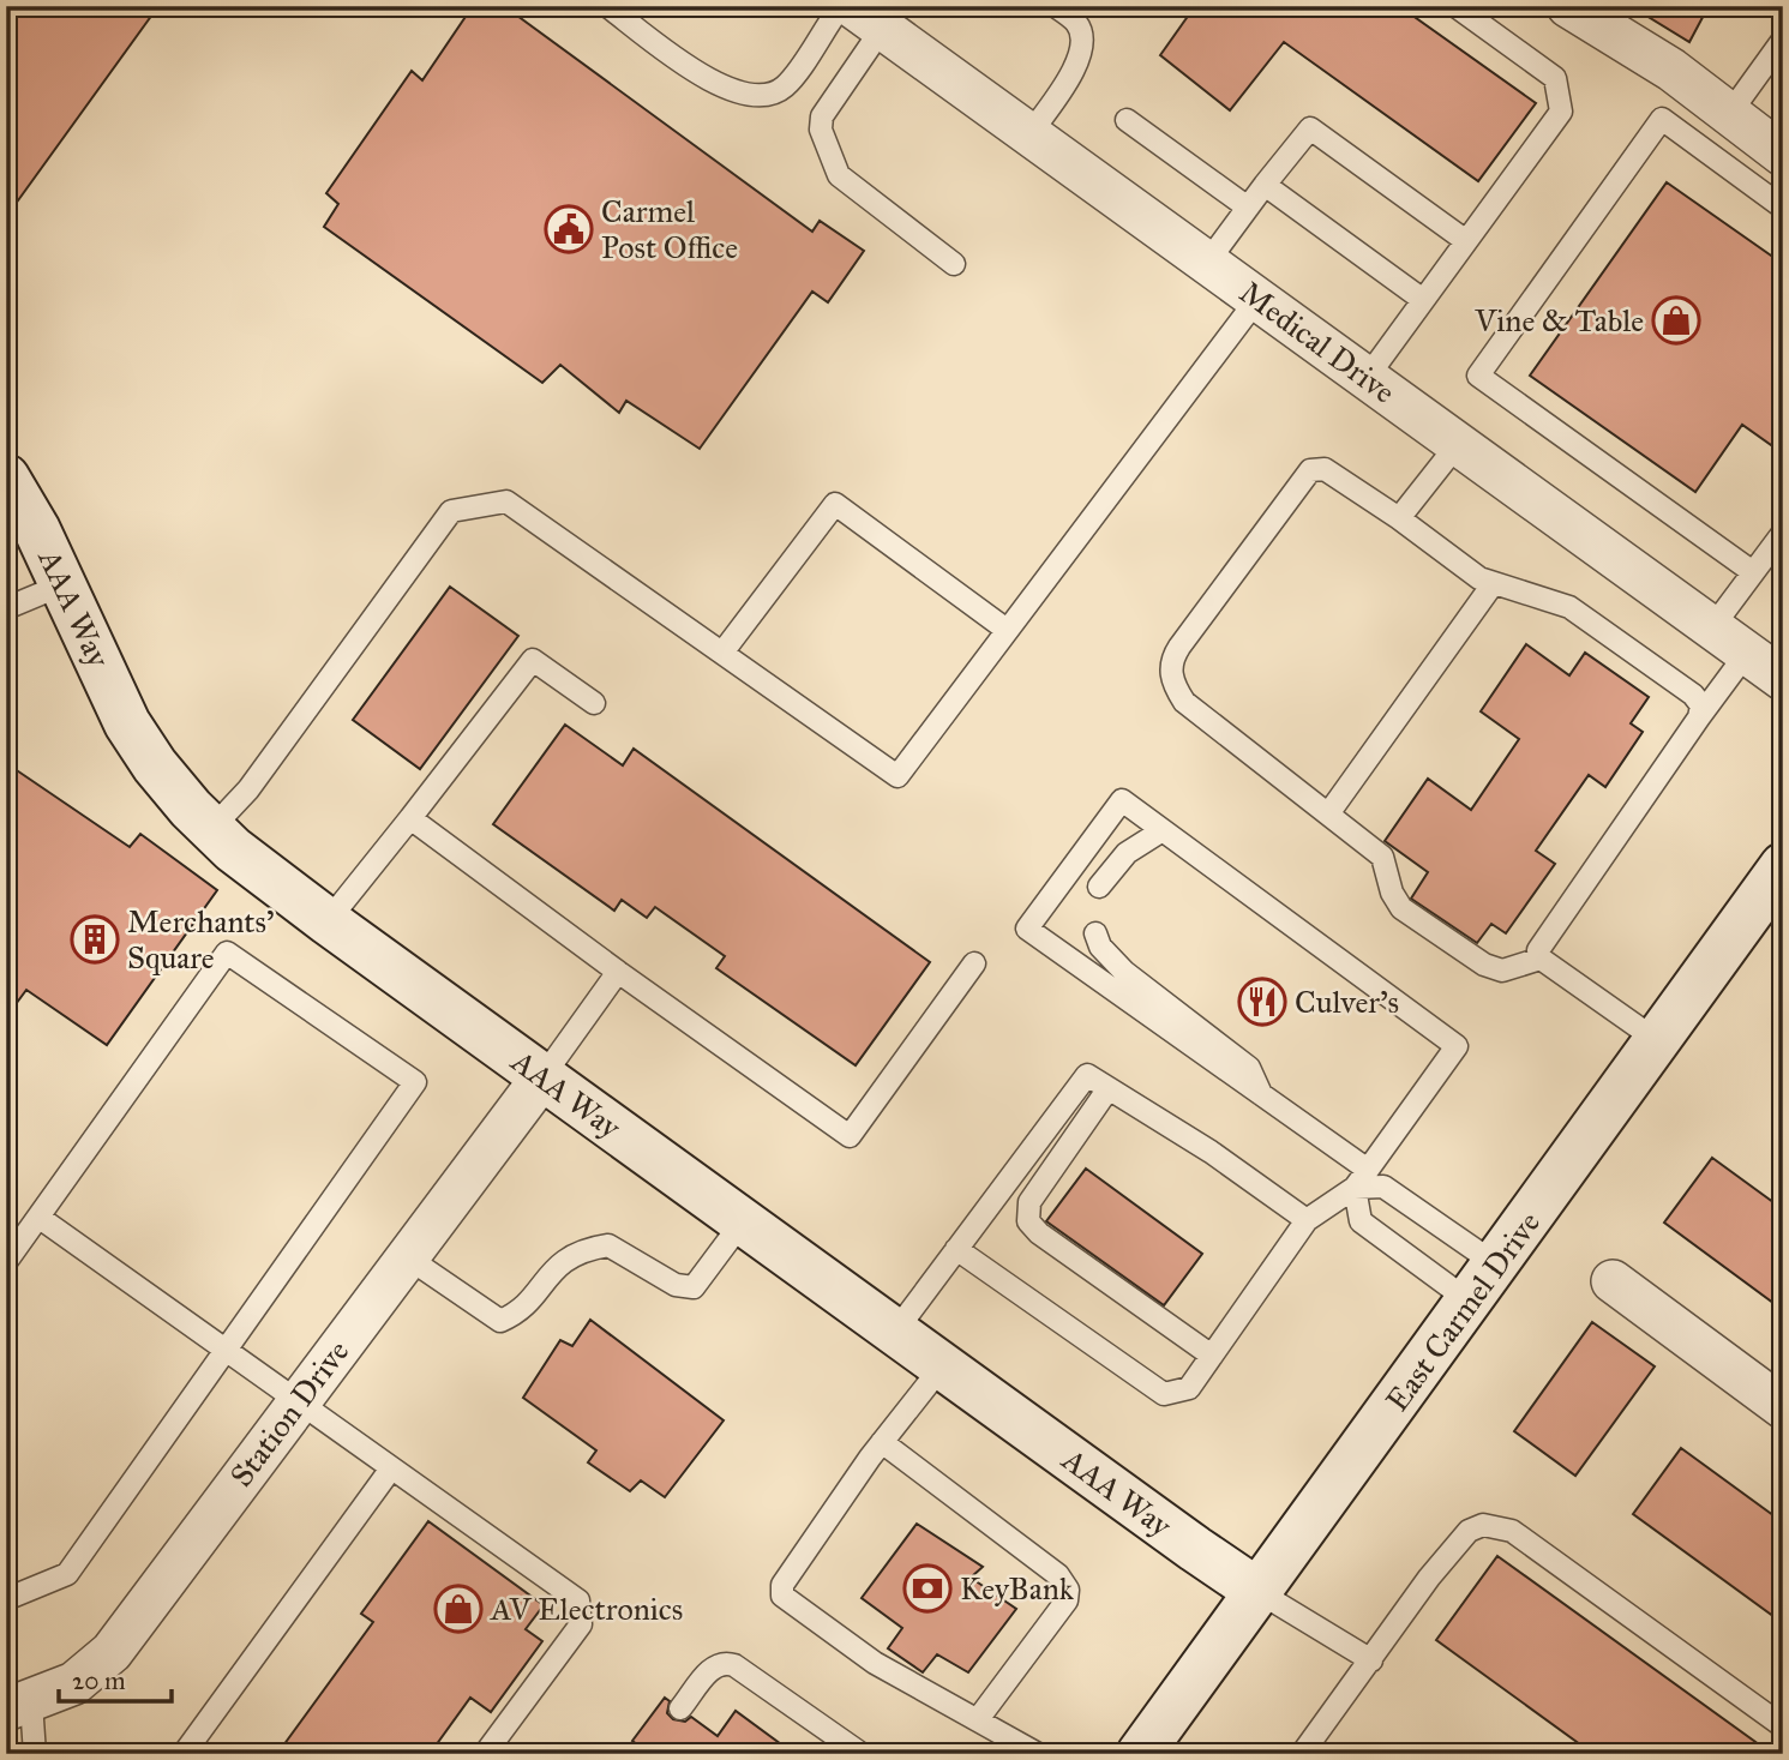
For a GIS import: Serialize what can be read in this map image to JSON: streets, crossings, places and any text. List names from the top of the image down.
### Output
{
  "streets": {
    "street": [
      "Medical Drive",
      "AAA Way",
      "East Carmel Drive",
      "Station Drive"
    ]
  },
  "crossings": [
    ["AAA Way", "East Carmel Drive"],
    ["AAA Way", "Station Drive"]
  ],
  "places": {
    "public building": ["Carmel Post Office"],
    "shop": ["Vine & Table", "AV Electronics"],
    "building": ["Merchants' Square"],
    "restaurant": ["Culver's"],
    "bank": ["KeyBank"]
  },
  "scale_bar": "20 m"
}
